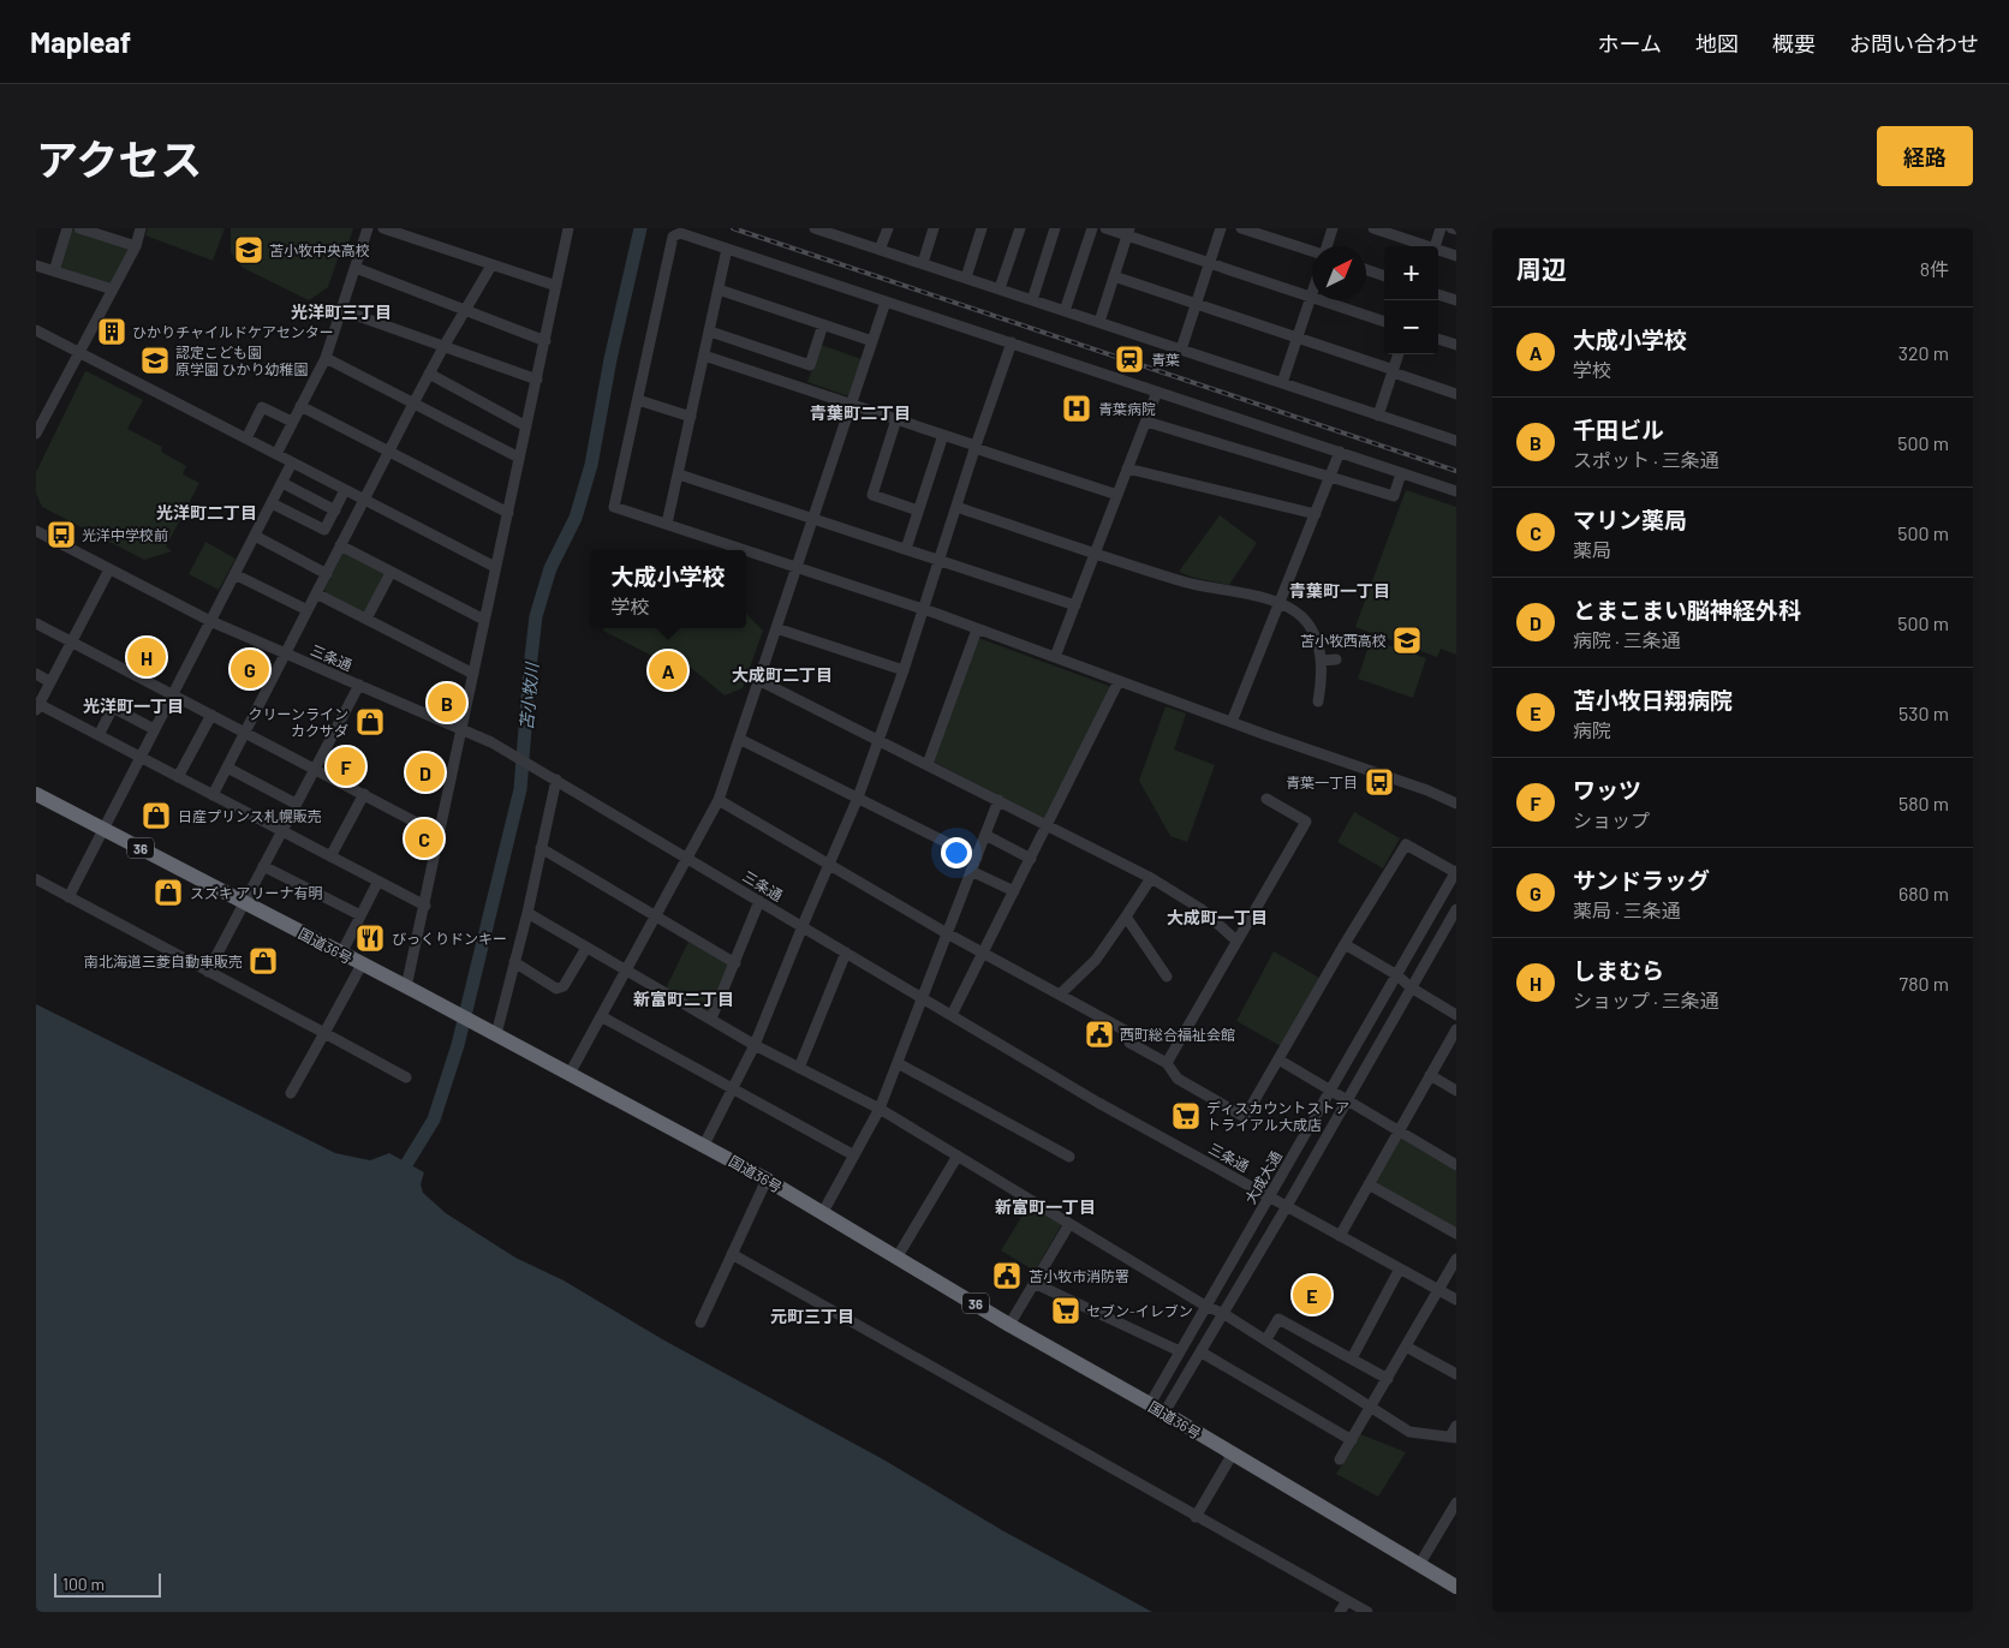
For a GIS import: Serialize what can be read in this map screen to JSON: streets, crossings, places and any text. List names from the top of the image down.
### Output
{
  "streets": {
    "highway": ["36", "国道36号"],
    "street": ["三条通", "大成大通"]
  },
  "crossings": [
    ["三条通", "大成大通"],
    ["国道36号", "大成大通"]
  ],
  "districts": [
    "光洋町三丁目",
    "青葉町二丁目",
    "光洋町二丁目",
    "青葉町一丁目",
    "大成町二丁目",
    "光洋町一丁目",
    "大成町一丁目",
    "新富町二丁目",
    "新富町一丁目",
    "元町三丁目"
  ],
  "water": ["苫小牧川"],
  "places": {
    "school or university": ["苫小牧中央高校", "認定こども園 原学園 ひかり幼稚園", "苫小牧西高校"],
    "building": ["ひかりチャイルドケアセンター"],
    "station": ["青葉"],
    "hospital": ["青葉病院"],
    "bus stop": ["光洋中学校前", "青葉一丁目"],
    "shop": [
      "クリーンライン カクサダ",
      "日産プリンス札幌販売",
      "スズキ アリーナ有明",
      "南北海道三菱自動車販売"
    ],
    "restaurant": ["びっくりドンキー"],
    "public building": ["西町総合福祉会館", "苫小牧市消防署"],
    "supermarket": ["ディスカウントストア トライアル大成店", "セブン-イレブン"]
  },
  "scale_bar": "100 m",
  "north": "top right",
  "page": {
    "header": "Mapleaf",
    "nav": [
      "ホーム",
      "地図",
      "概要",
      "お問い合わせ"
    ],
    "title": "アクセス",
    "buttons": "経路",
    "heading": ["周辺", "8件"],
    "map_buttons": ["+", "−"],
    "list": [
      {
        "mark": "A",
        "name": "大成小学校",
        "note": "学校",
        "value": "320 m"
      },
      {
        "mark": "B",
        "name": "千田ビル",
        "note": "スポット · 三条通",
        "value": "500 m"
      },
      {
        "mark": "C",
        "name": "マリン薬局",
        "note": "薬局",
        "value": "500 m"
      },
      {
        "mark": "D",
        "name": "とまこまい脳神経外科",
        "note": "病院 · 三条通",
        "value": "500 m"
      },
      {
        "mark": "E",
        "name": "苫小牧日翔病院",
        "note": "病院",
        "value": "530 m"
      },
      {
        "mark": "F",
        "name": "ワッツ",
        "note": "ショップ",
        "value": "580 m"
      },
      {
        "mark": "G",
        "name": "サンドラッグ",
        "note": "薬局 · 三条通",
        "value": "680 m"
      },
      {
        "mark": "H",
        "name": "しまむら",
        "note": "ショップ · 三条通",
        "value": "780 m"
      }
    ],
    "popup": ["大成小学校", "学校"],
    "pins": [
      "H",
      "G",
      "A",
      "B",
      "F",
      "D",
      "C",
      "E"
    ],
    "scale": "100 m"
  }
}
